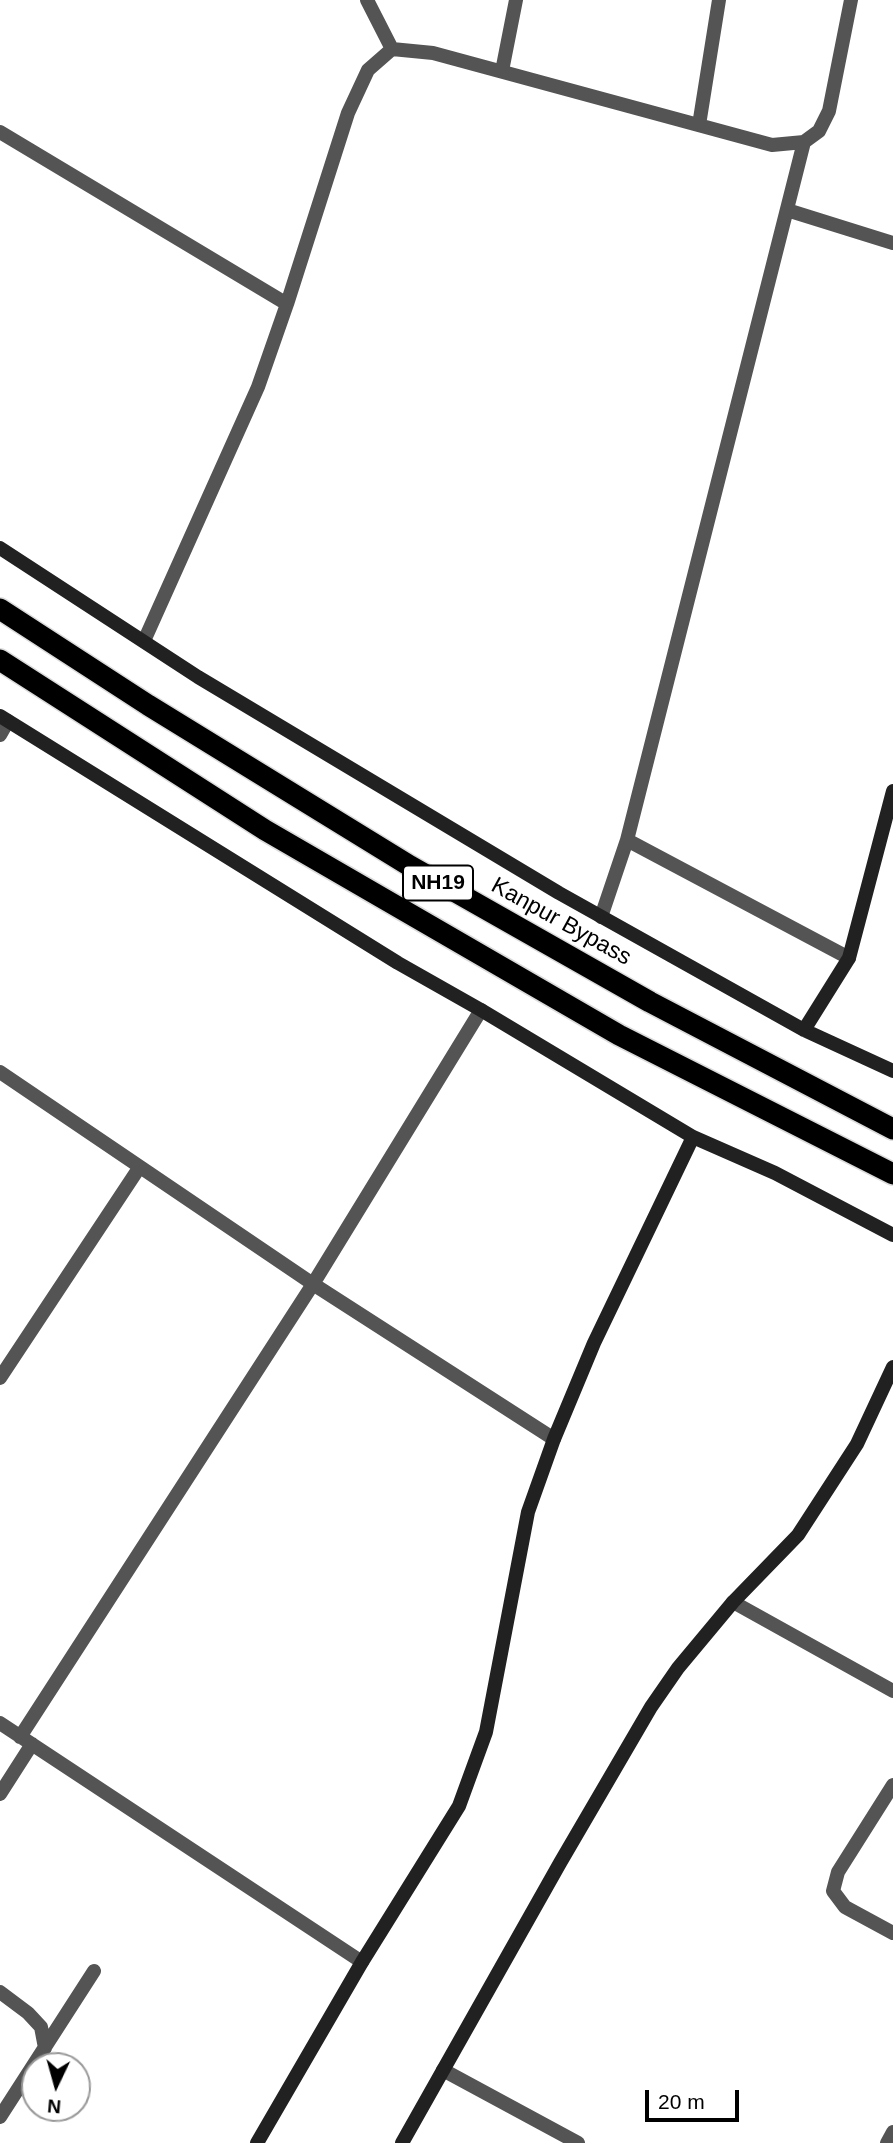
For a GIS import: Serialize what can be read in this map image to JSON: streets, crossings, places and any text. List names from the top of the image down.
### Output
{
  "streets": {
    "highway": ["NH19", "Kanpur Bypass"]
  },
  "scale_bar": "20 m",
  "north": "bottom"
}
